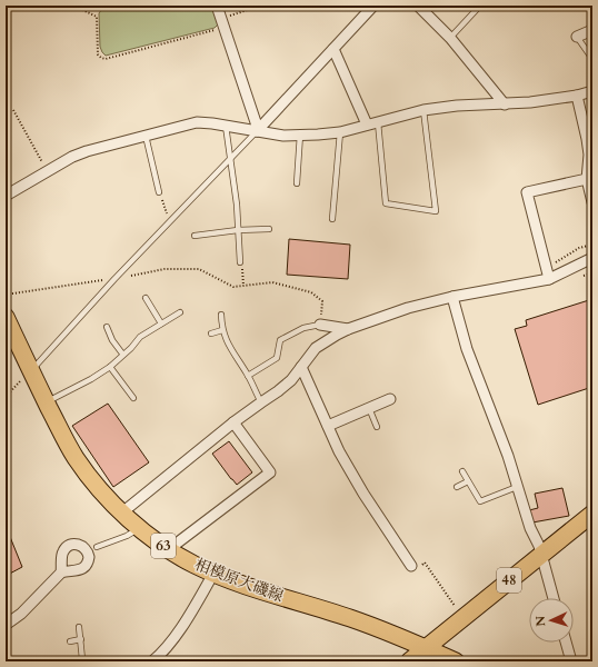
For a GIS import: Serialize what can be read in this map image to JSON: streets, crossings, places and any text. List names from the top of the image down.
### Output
{
  "streets": {
    "main road": ["63", "相模原大磯線", "48"]
  },
  "crossings": [
    ["相模原大磯線", "48"]
  ],
  "north": "left"
}
